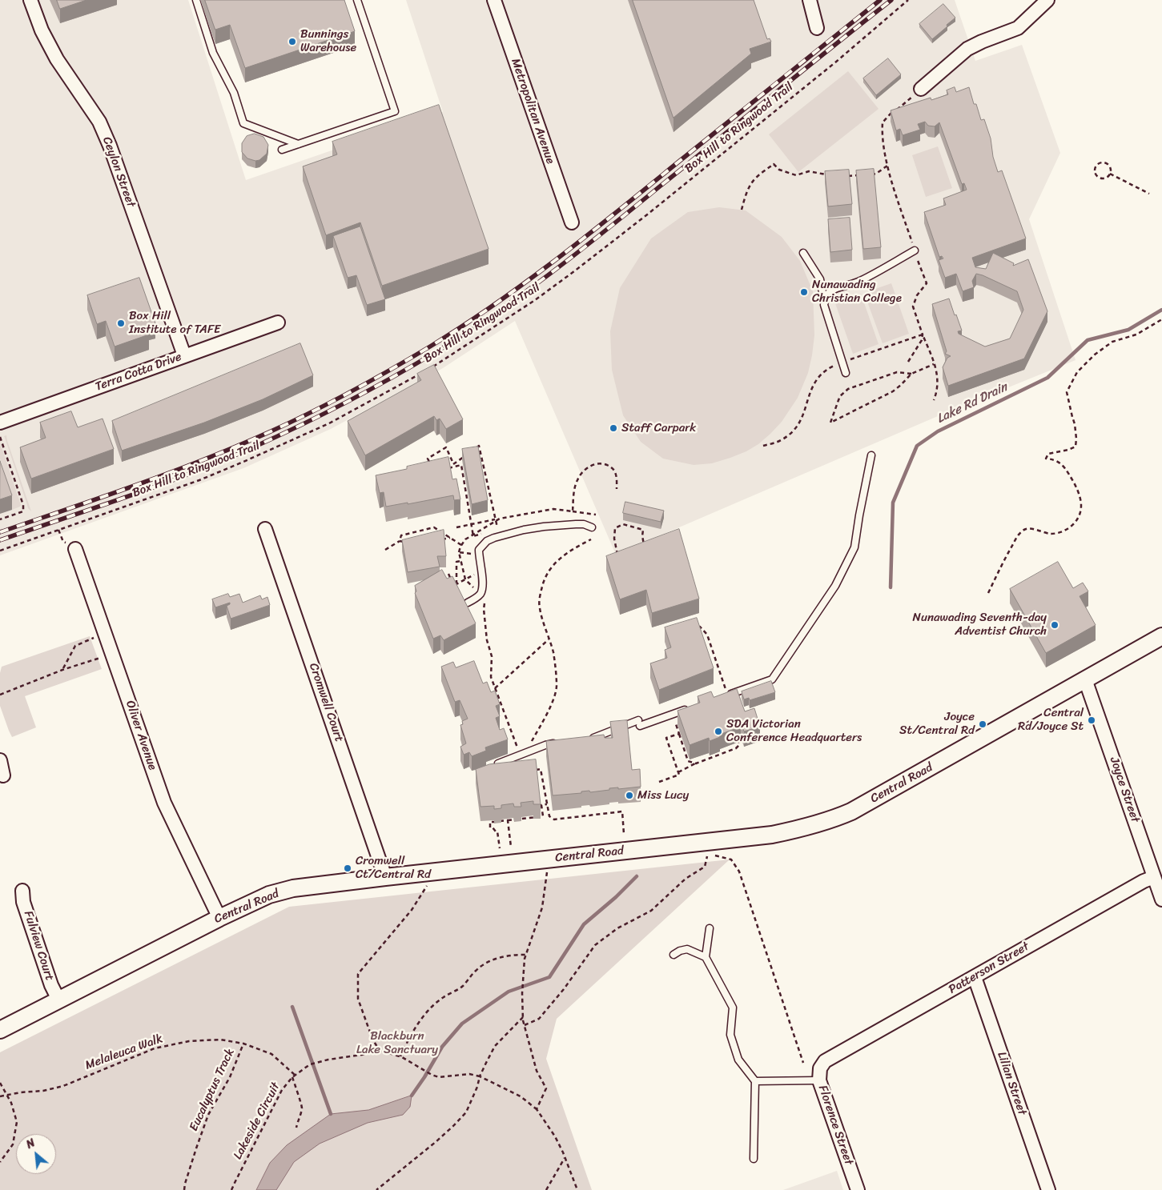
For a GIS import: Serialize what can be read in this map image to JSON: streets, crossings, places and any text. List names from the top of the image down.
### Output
{
  "streets": {
    "street": [
      "Metropolitan Avenue",
      "Ceylon Street",
      "Terra Cotta Drive",
      "Cromwell Court",
      "Oliver Avenue",
      "Central Road",
      "Joyce Street",
      "Fulview Court",
      "Patterson Street",
      "Lilian Street",
      "Florence Street"
    ],
    "path": [
      "Box Hill to Ringwood Trail",
      "Melaleuca Walk",
      "Eucalyptus Track",
      "Lakeside Circuit"
    ]
  },
  "crossings": [
    ["Ceylon Street", "Terra Cotta Drive"],
    ["Cromwell Court", "Central Road"],
    ["Oliver Avenue", "Central Road"],
    ["Central Road", "Joyce Street"],
    ["Central Road", "Fulview Court"],
    ["Joyce Street", "Patterson Street"],
    ["Patterson Street", "Lilian Street"],
    ["Patterson Street", "Florence Street"],
    ["Melaleuca Walk", "Eucalyptus Track"],
    ["Melaleuca Walk", "Lakeside Circuit"]
  ],
  "water": ["Lake Rd Drain"],
  "parks": ["Blackburn Lake Sanctuary"],
  "places": [
    "Bunnings Warehouse",
    "Nunawading Christian College",
    "Box Hill Institute of TAFE",
    "Staff Carpark",
    "Nunawading Seventh-day Adventist Church",
    "Central Rd/Joyce St",
    "Joyce St/Central Rd",
    "SDA Victorian Conference Headquarters",
    "Miss Lucy",
    "Cromwell Ct/Central Rd"
  ],
  "north": "top left"
}
